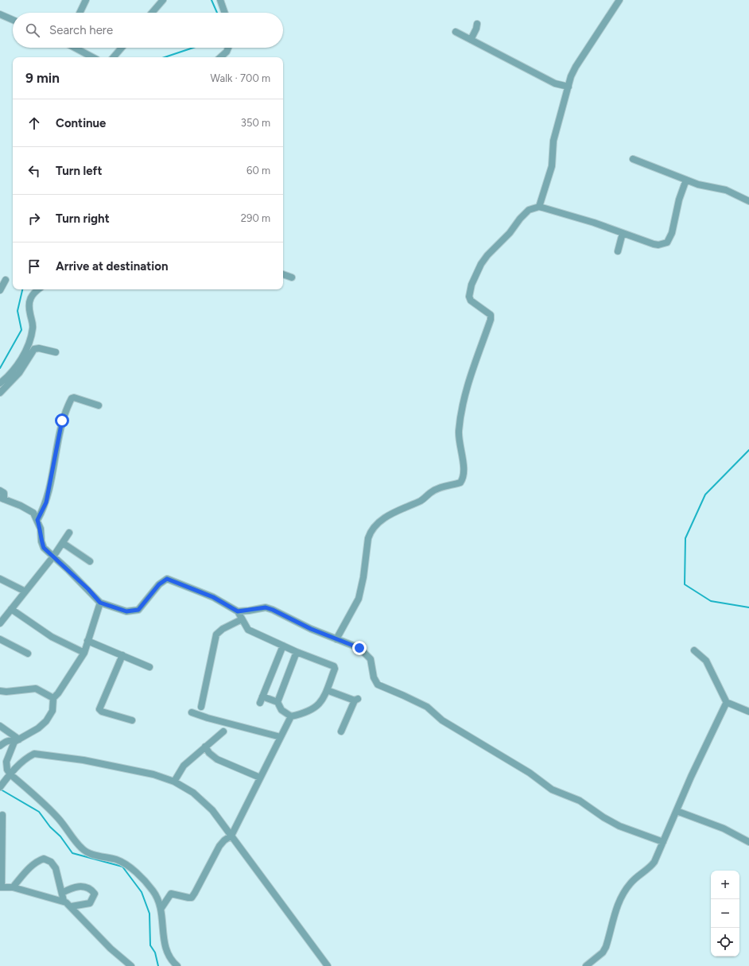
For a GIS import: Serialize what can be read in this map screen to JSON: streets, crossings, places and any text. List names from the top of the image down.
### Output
{
  "page": {
    "search": "Search here",
    "heading": ["9 min", "Walk · 700 m"],
    "list": [
      ["Continue", "350 m"],
      ["Turn left", "60 m"],
      ["Turn right", "290 m"],
      "Arrive at destination"
    ],
    "map_buttons": ["+", "−"]
  }
}
